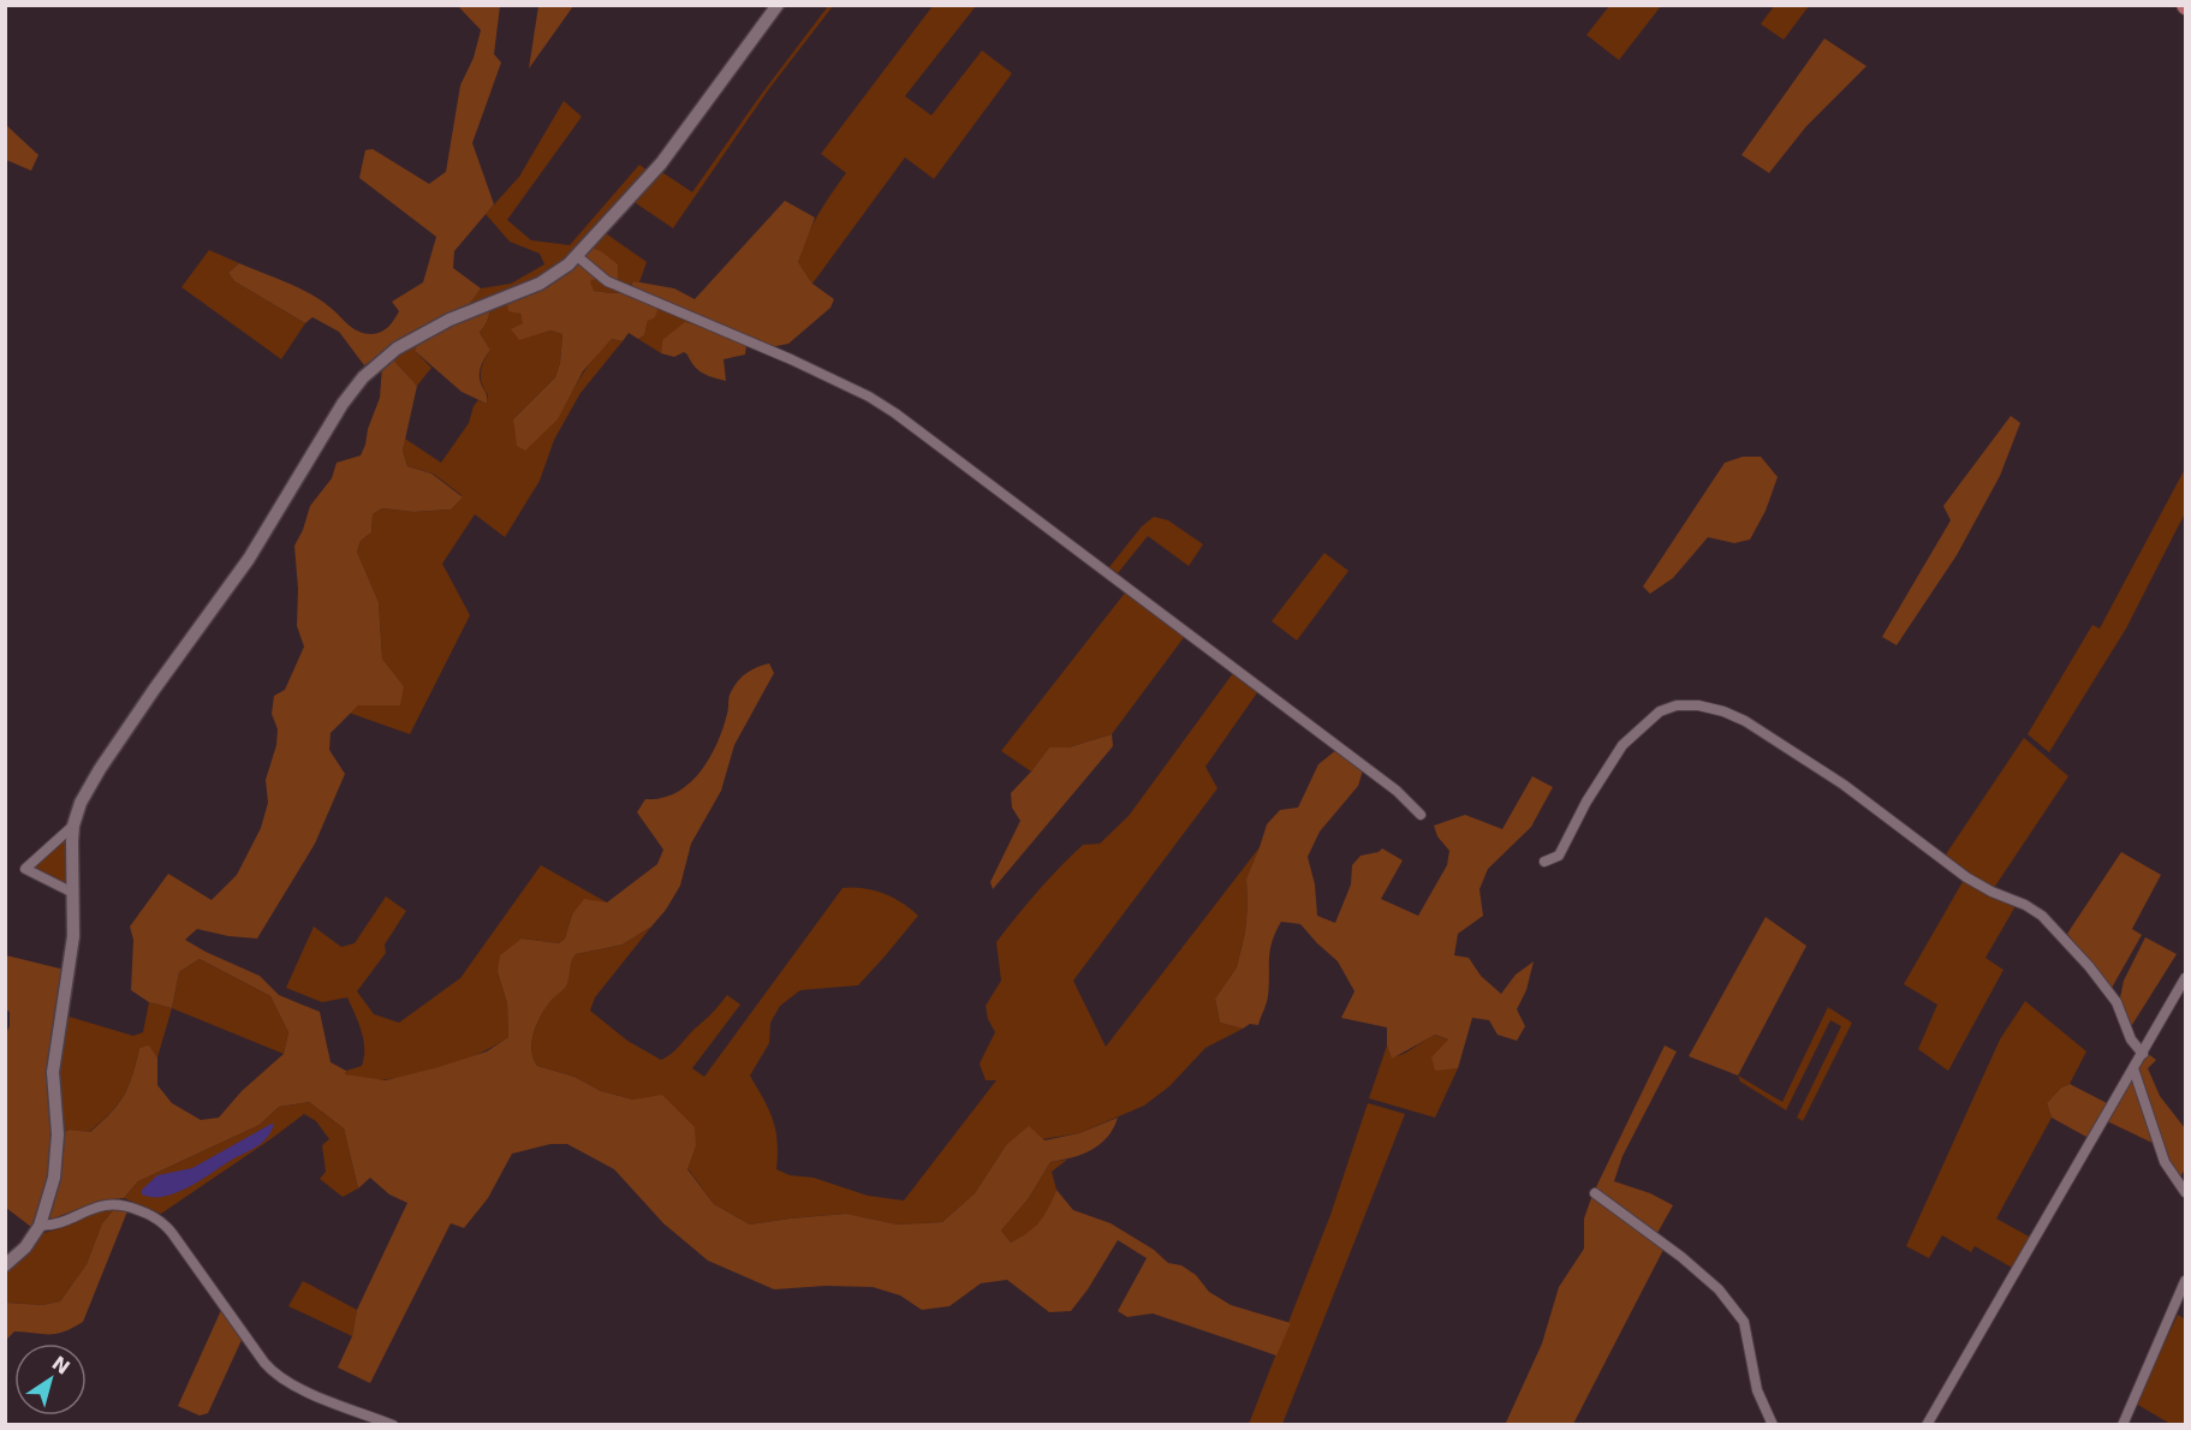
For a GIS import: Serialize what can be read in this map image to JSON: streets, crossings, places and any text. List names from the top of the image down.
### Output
{
  "north": "top right"
}
